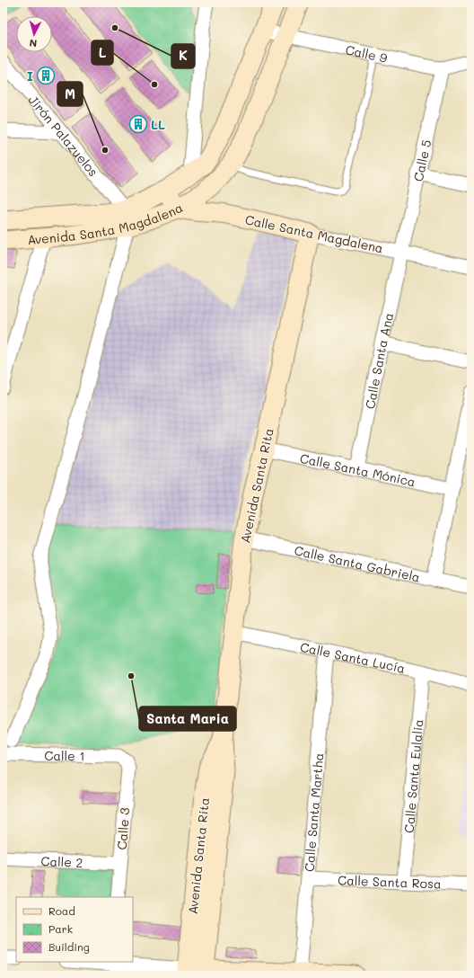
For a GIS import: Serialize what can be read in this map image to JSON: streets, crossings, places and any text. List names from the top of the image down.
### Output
{
  "streets": {
    "street": [
      "Calle 9",
      "Jirón Palazuelos",
      "Calle 5",
      "Avenida Santa Magdalena",
      "Calle Santa Magdalena",
      "Calle Santa Ana",
      "Calle Santa Mónica",
      "Avenida Santa Rita",
      "Calle Santa Gabriela",
      "Calle Santa Lucía",
      "Calle 1",
      "Calle Santa Eulalia",
      "Calle Santa Martha",
      "Calle 3",
      "Calle 2",
      "Calle Santa Rosa"
    ]
  },
  "crossings": [
    ["Calle 9", "Calle 5"],
    ["Calle 9", "Avenida Santa Magdalena"],
    ["Jirón Palazuelos", "Avenida Santa Magdalena"],
    ["Calle 5", "Calle Santa Magdalena"],
    ["Calle 5", "Calle Santa Ana"],
    ["Avenida Santa Magdalena", "Calle Santa Magdalena"],
    ["Calle Santa Magdalena", "Calle Santa Ana"],
    ["Calle Santa Magdalena", "Avenida Santa Rita"],
    ["Calle Santa Ana", "Calle Santa Mónica"],
    ["Calle Santa Mónica", "Avenida Santa Rita"],
    ["Avenida Santa Rita", "Calle Santa Gabriela"],
    ["Avenida Santa Rita", "Calle Santa Lucía"],
    ["Calle Santa Lucía", "Calle Santa Eulalia"],
    ["Calle Santa Lucía", "Calle Santa Martha"],
    ["Calle 1", "Calle 3"],
    ["Calle Santa Eulalia", "Calle Santa Rosa"],
    ["Calle Santa Martha", "Calle Santa Rosa"],
    ["Calle 3", "Calle 2"]
  ],
  "places": {
    "other": [
      "K",
      "L",
      "M",
      "Santa Maria"
    ],
    "building": ["I", "LL"]
  },
  "legend": ["Road", "Park", "Building"],
  "north": "bottom"
}
